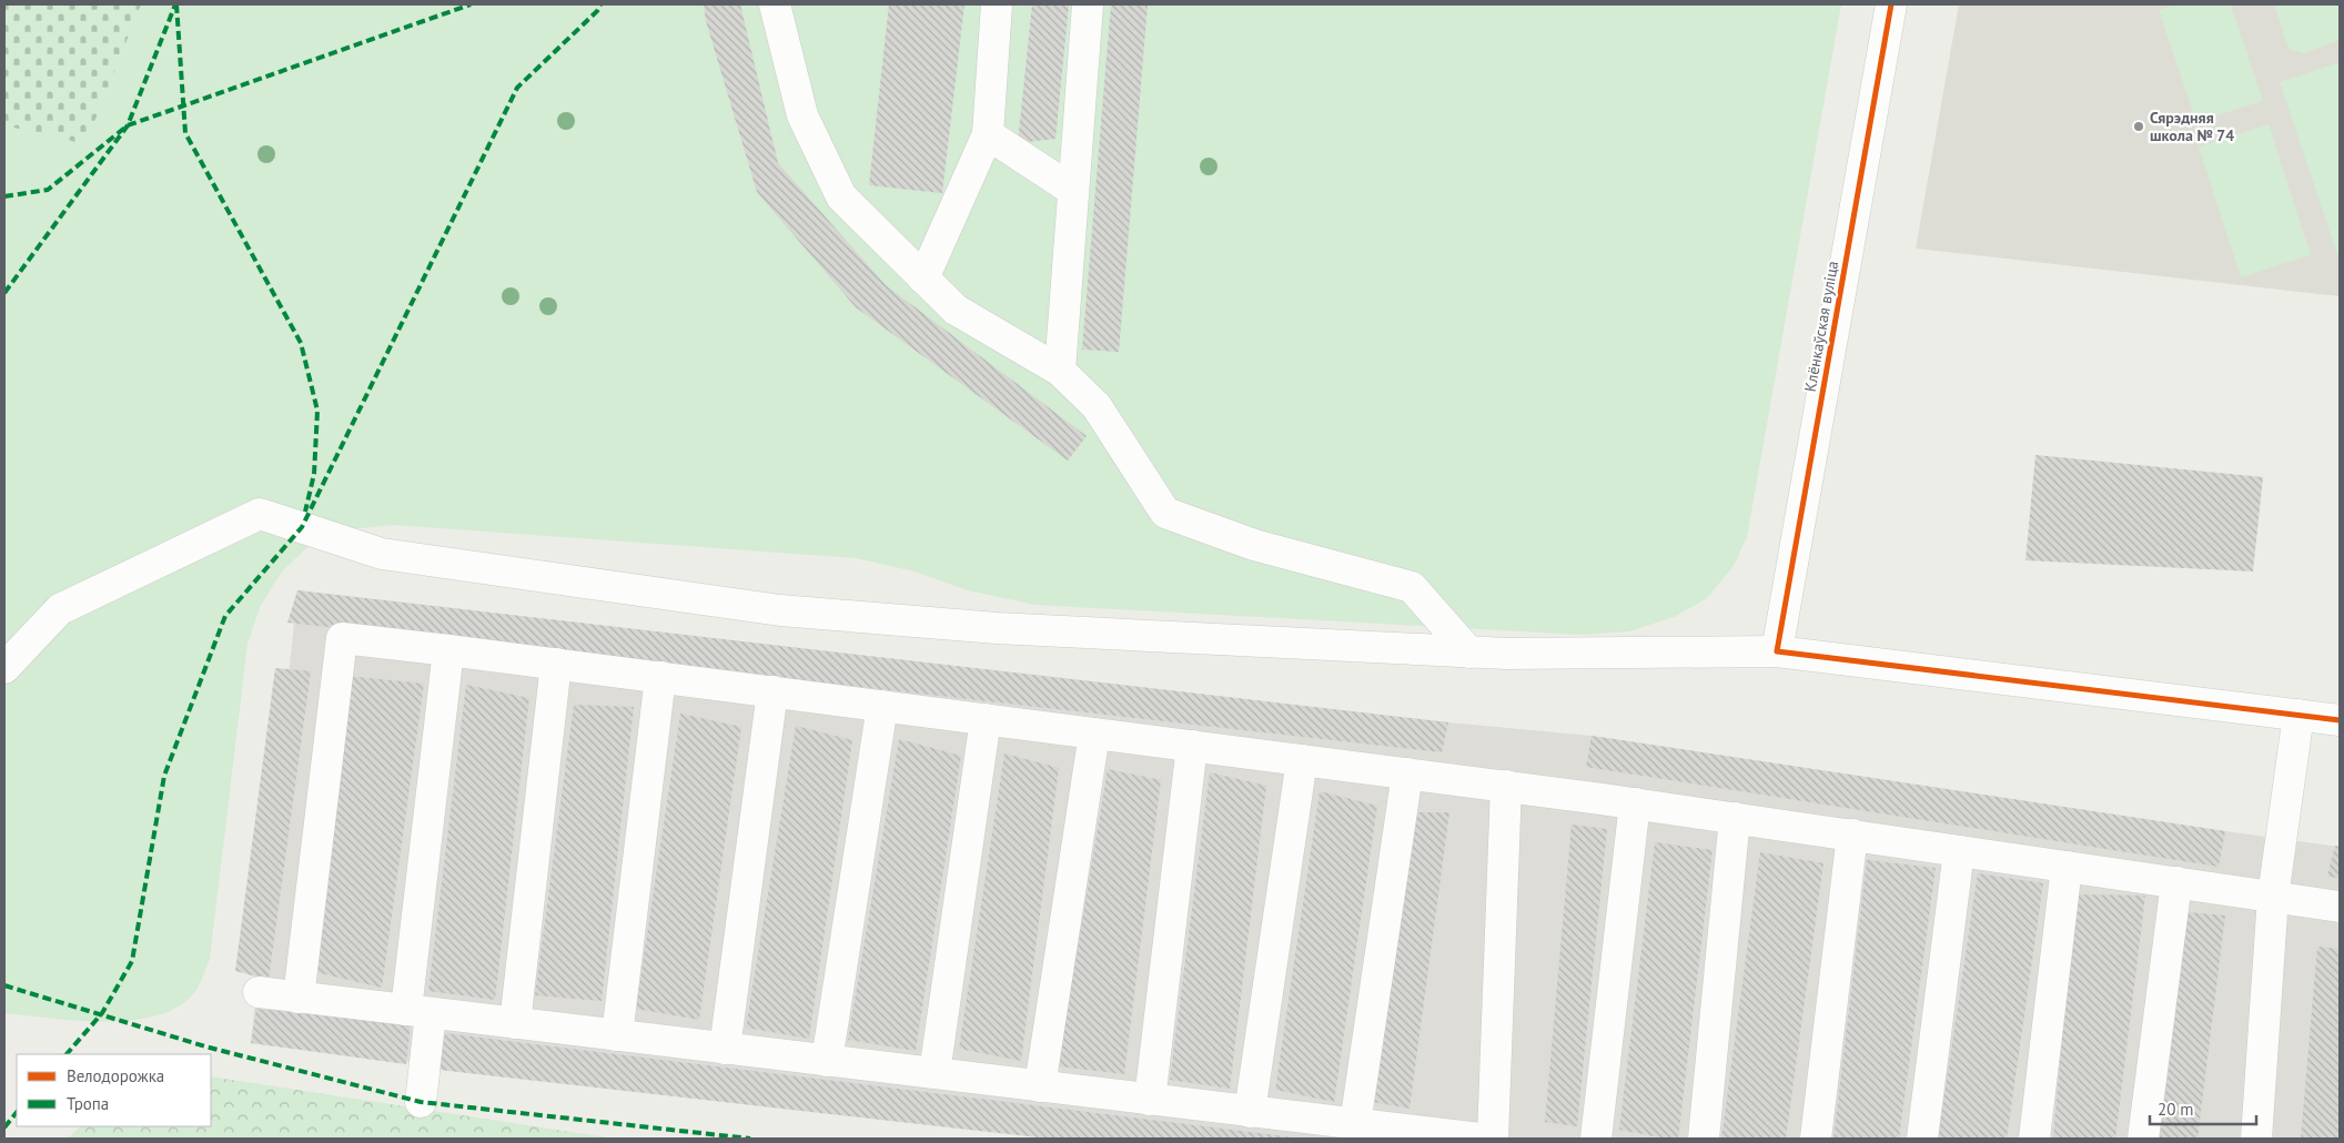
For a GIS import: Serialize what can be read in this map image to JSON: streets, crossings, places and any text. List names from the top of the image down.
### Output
{
  "streets": {
    "street": ["Клёнкаўская вуліца"]
  },
  "places": ["Сярэдняя школа № 74"],
  "legend": ["Велодорожка", "Тропа"],
  "scale_bar": "20 m"
}
